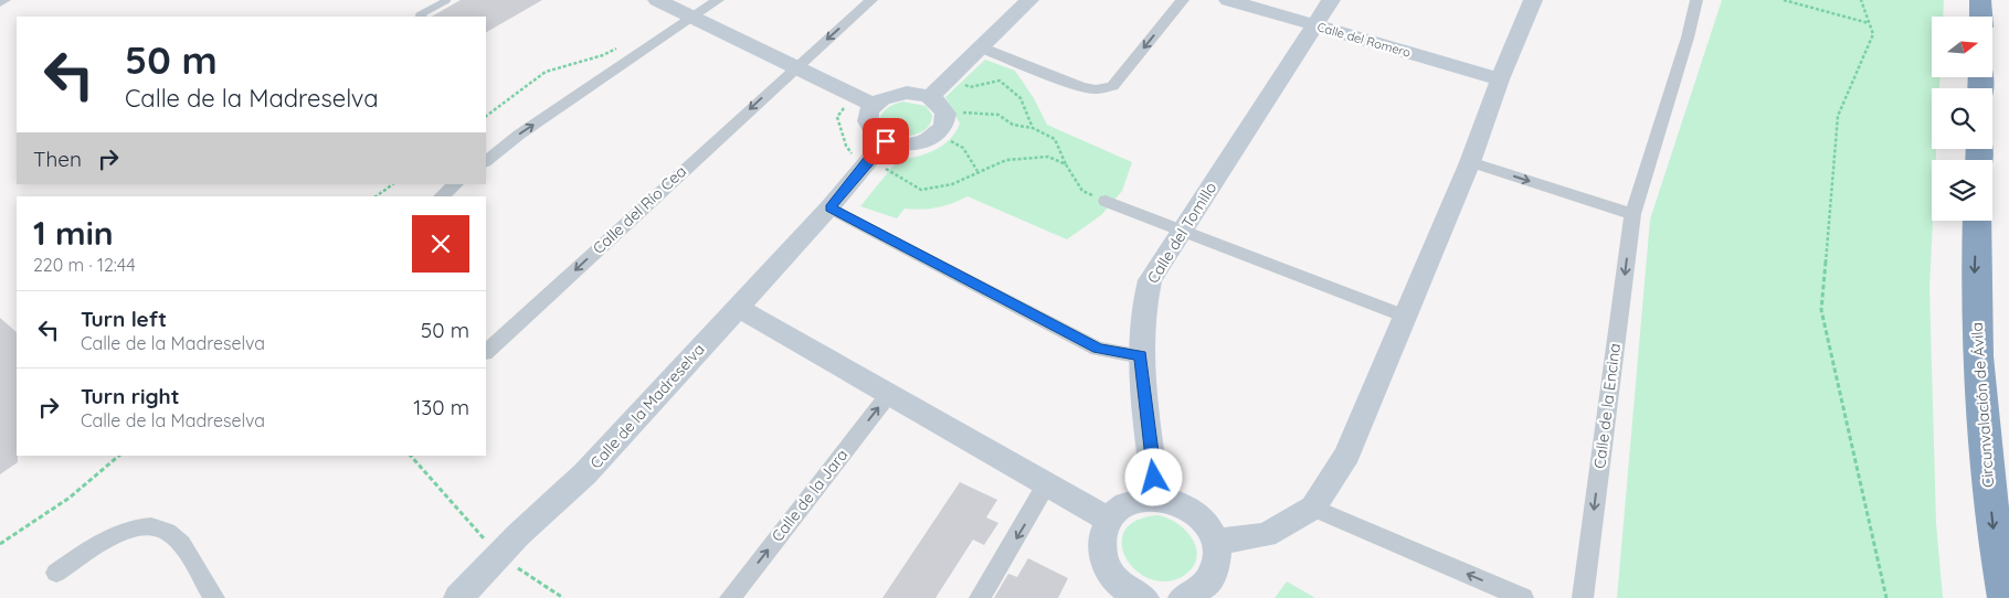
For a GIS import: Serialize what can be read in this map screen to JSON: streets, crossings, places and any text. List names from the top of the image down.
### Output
{
  "streets": {
    "highway": ["Circunvalación de Ávila"],
    "street": [
      "Calle del Romero",
      "Calle del Río Cea",
      "Calle del Tomillo",
      "Calle de la Madreselva",
      "Calle de la Encina",
      "Calle de la Jara"
    ]
  },
  "crossings": [
    ["Calle del Romero", "Calle del Tomillo"]
  ],
  "one_way": ["Circunvalación de Ávila", "Calle de la Encina", "Calle de la Jara"],
  "north": "right",
  "page": {
    "turn": ["50 m", "Calle de la Madreselva"],
    "then": "Then",
    "heading": ["1 min", "220 m · 12:44"],
    "list": [
      {
        "name": "Turn left",
        "note": "Calle de la Madreselva",
        "value": "50 m"
      },
      {
        "name": "Turn right",
        "note": "Calle de la Madreselva",
        "value": "130 m"
      }
    ]
  }
}
